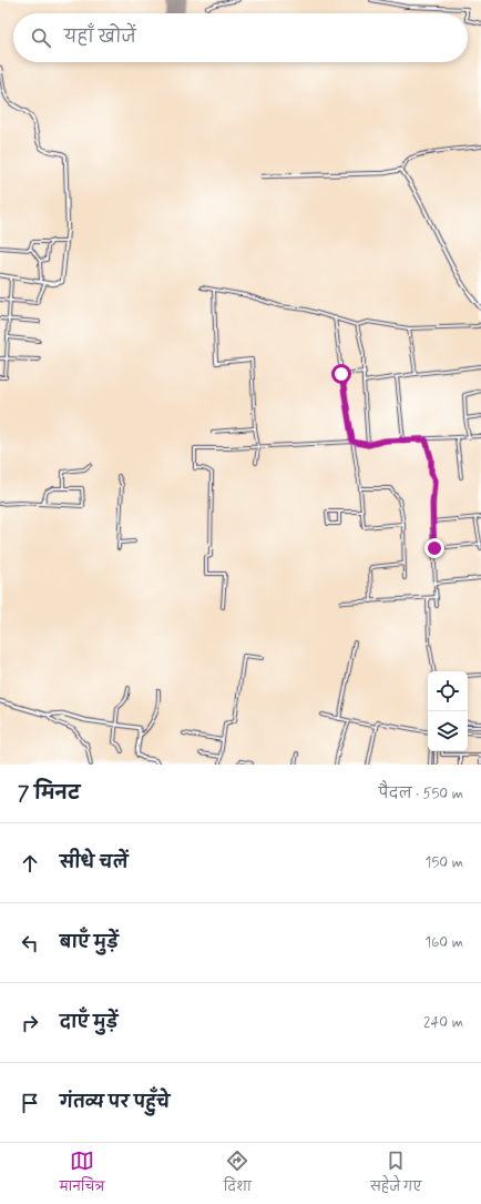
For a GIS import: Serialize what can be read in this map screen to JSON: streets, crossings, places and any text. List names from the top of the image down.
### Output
{
  "page": {
    "search": "यहाँ खोजें",
    "heading": ["7 मिनट", "पैदल · 550 m"],
    "list": [
      ["सीधे चलें", "150 m"],
      ["बाएँ मुड़ें", "160 m"],
      ["दाएँ मुड़ें", "240 m"],
      "गंतव्य पर पहुँचे"
    ],
    "nav": ["मानचित्र", "दिशा", "सहेजे गए"]
  }
}
